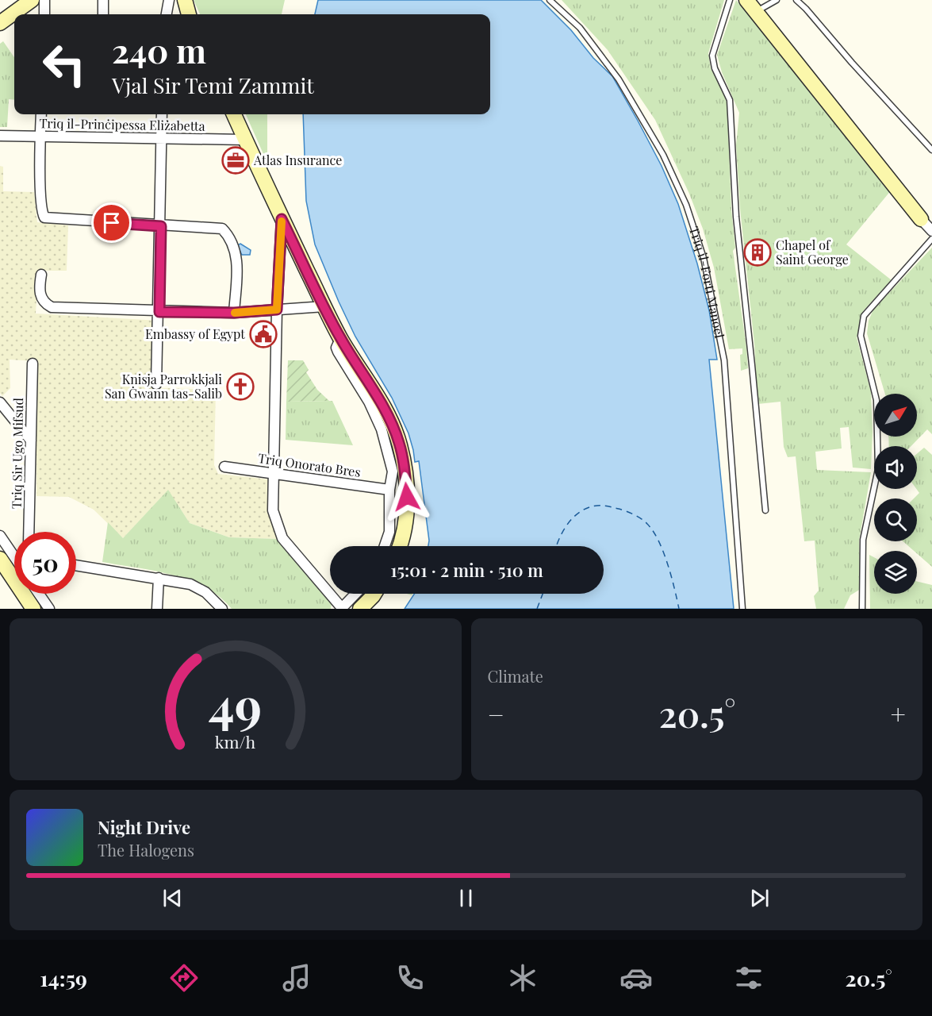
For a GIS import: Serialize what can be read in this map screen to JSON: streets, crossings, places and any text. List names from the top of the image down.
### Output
{
  "streets": {
    "street": ["Triq il-Prinċipessa Eliżabetta", "Triq Sir Ugo Mifsud", "Triq Onorato Bres"],
    "lane": ["Triq il-Forti Manoel"]
  },
  "places": {
    "office": ["Atlas Insurance"],
    "building": ["Chapel of Saint George"],
    "public building": ["Embassy of Egypt"],
    "church": ["Knisja Parrokkjali San Ġwann tas-Salib"]
  },
  "north": "top right",
  "page": {
    "turn": ["240 m", "Vjal Sir Temi Zammit"],
    "limit": "50",
    "trip": "15:01 · 2 min · 510 m",
    "tile": "Climate",
    "heat": ["−", "20.5°", "+"],
    "song": ["Night Drive", "The Halogens"],
    "tabs": ["14:59", "20.5°"],
    "gauge": ["49", "km/h"]
  }
}
